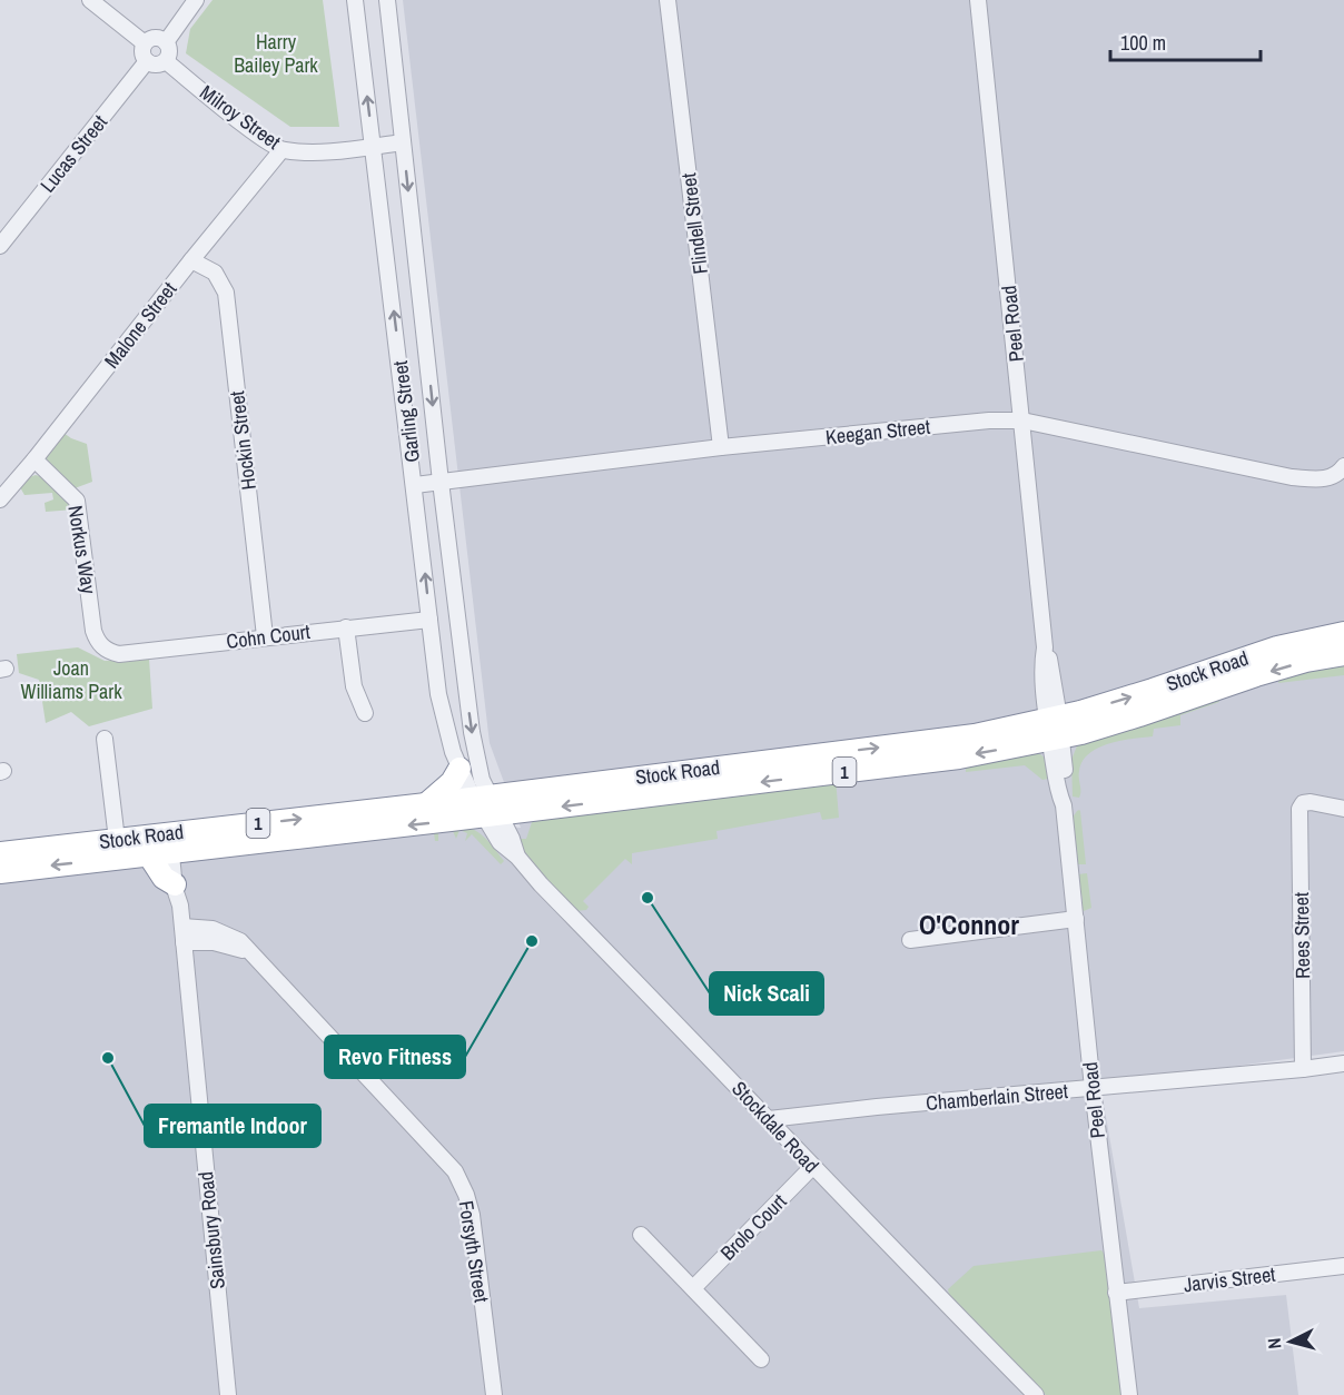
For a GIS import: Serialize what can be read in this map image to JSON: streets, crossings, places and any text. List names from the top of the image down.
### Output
{
  "streets": {
    "highway": ["Stock Road", "1"],
    "street": [
      "Milroy Street",
      "Lucas Street",
      "Flindell Street",
      "Peel Road",
      "Malone Street",
      "Garling Street",
      "Keegan Street",
      "Hockin Street",
      "Norkus Way",
      "Cohn Court",
      "Rees Street",
      "Chamberlain Street",
      "Stockdale Road",
      "Brolo Court",
      "Sainsbury Road",
      "Forsyth Street",
      "Jarvis Street"
    ]
  },
  "crossings": [
    ["Milroy Street", "Lucas Street"],
    ["Milroy Street", "Malone Street"],
    ["Milroy Street", "Garling Street"],
    ["Flindell Street", "Keegan Street"],
    ["Peel Road", "Keegan Street"],
    ["Peel Road", "Stock Road"],
    ["Peel Road", "Chamberlain Street"],
    ["Peel Road", "Jarvis Street"],
    ["Malone Street", "Hockin Street"],
    ["Malone Street", "Norkus Way"],
    ["Garling Street", "Keegan Street"],
    ["Garling Street", "Cohn Court"],
    ["Garling Street", "Stock Road"],
    ["Garling Street", "Stockdale Road"],
    ["Hockin Street", "Cohn Court"],
    ["Norkus Way", "Cohn Court"],
    ["Stock Road", "Stockdale Road"],
    ["Stock Road", "Sainsbury Road"],
    ["Rees Street", "Chamberlain Street"],
    ["Chamberlain Street", "Stockdale Road"],
    ["Stockdale Road", "Brolo Court"],
    ["Sainsbury Road", "Forsyth Street"]
  ],
  "districts": ["O'Connor"],
  "parks": ["Harry Bailey Park", "Joan Williams Park"],
  "places": ["Nick Scali", "Revo Fitness", "Fremantle Indoor"],
  "scale_bar": "100 m",
  "north": "left"
}
